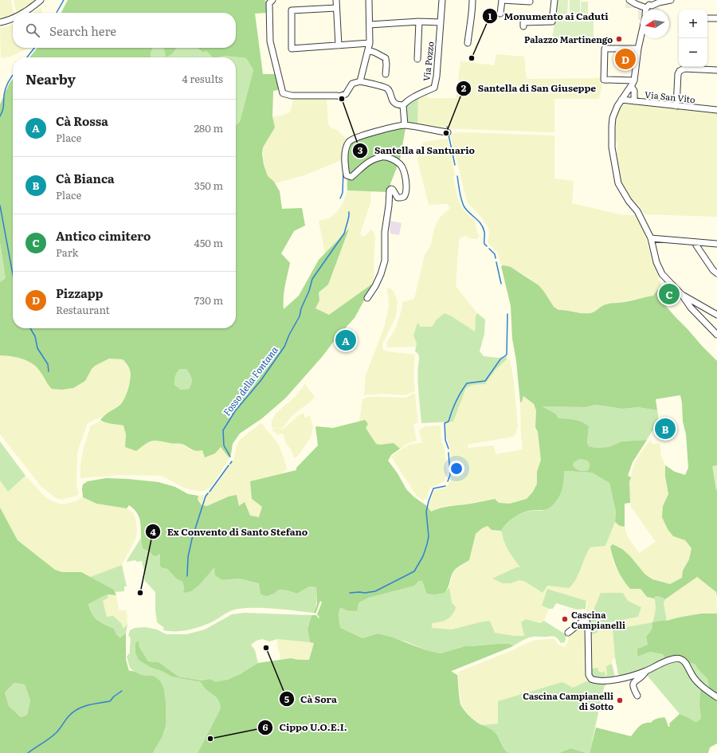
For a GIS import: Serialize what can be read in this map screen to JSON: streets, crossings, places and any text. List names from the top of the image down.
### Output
{
  "streets": {
    "street": ["Via Pozzo", "Via San Vito"]
  },
  "water": ["Fosso della Fontana"],
  "places": [
    "Palazzo Martinengo",
    "Monumento ai Caduti",
    "Santella al Santuario",
    "Santella di San Giuseppe",
    "Ex Convento di Santo Stefano",
    "Cascina Campianelli",
    "Cà Sora",
    "Cascina Campianelli di Sotto",
    "Cippo U.O.E.I."
  ],
  "north": "left",
  "page": {
    "map_buttons": ["+", "−"],
    "search": "Search here",
    "pins": [
      "D",
      "C",
      "A",
      "B"
    ],
    "heading": ["Nearby", "4 results"],
    "list": [
      {
        "mark": "A",
        "name": "Cà Rossa",
        "note": "Place",
        "value": "280 m"
      },
      {
        "mark": "B",
        "name": "Cà Bianca",
        "note": "Place",
        "value": "350 m"
      },
      {
        "mark": "C",
        "name": "Antico cimitero",
        "note": "Park",
        "value": "450 m"
      },
      {
        "mark": "D",
        "name": "Pizzapp",
        "note": "Restaurant",
        "value": "730 m"
      }
    ]
  }
}
